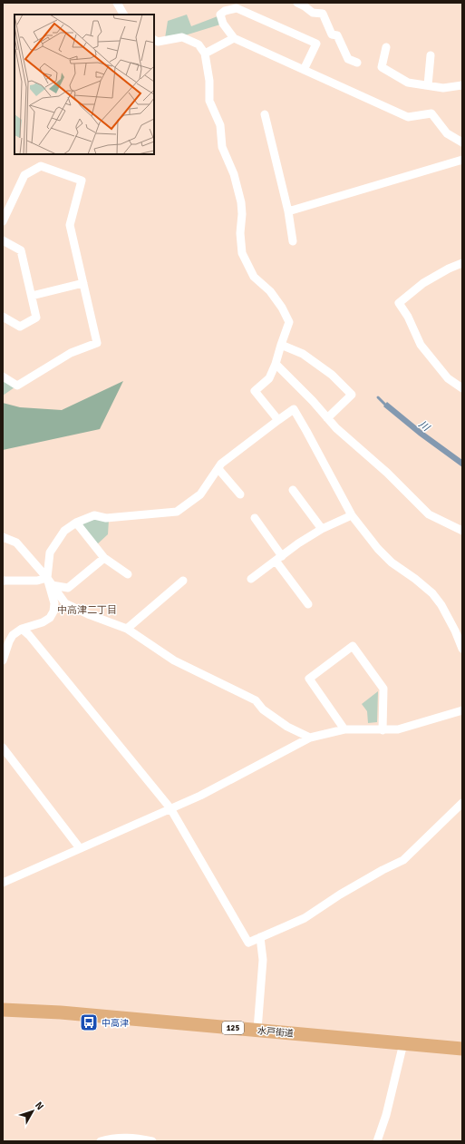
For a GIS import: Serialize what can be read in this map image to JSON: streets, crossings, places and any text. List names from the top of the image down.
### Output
{
  "streets": {
    "highway": ["125", "水戸街道"]
  },
  "districts": ["中高津二丁目"],
  "water": ["川"],
  "places": {
    "bus stop": ["中高津"]
  },
  "north": "top right"
}
